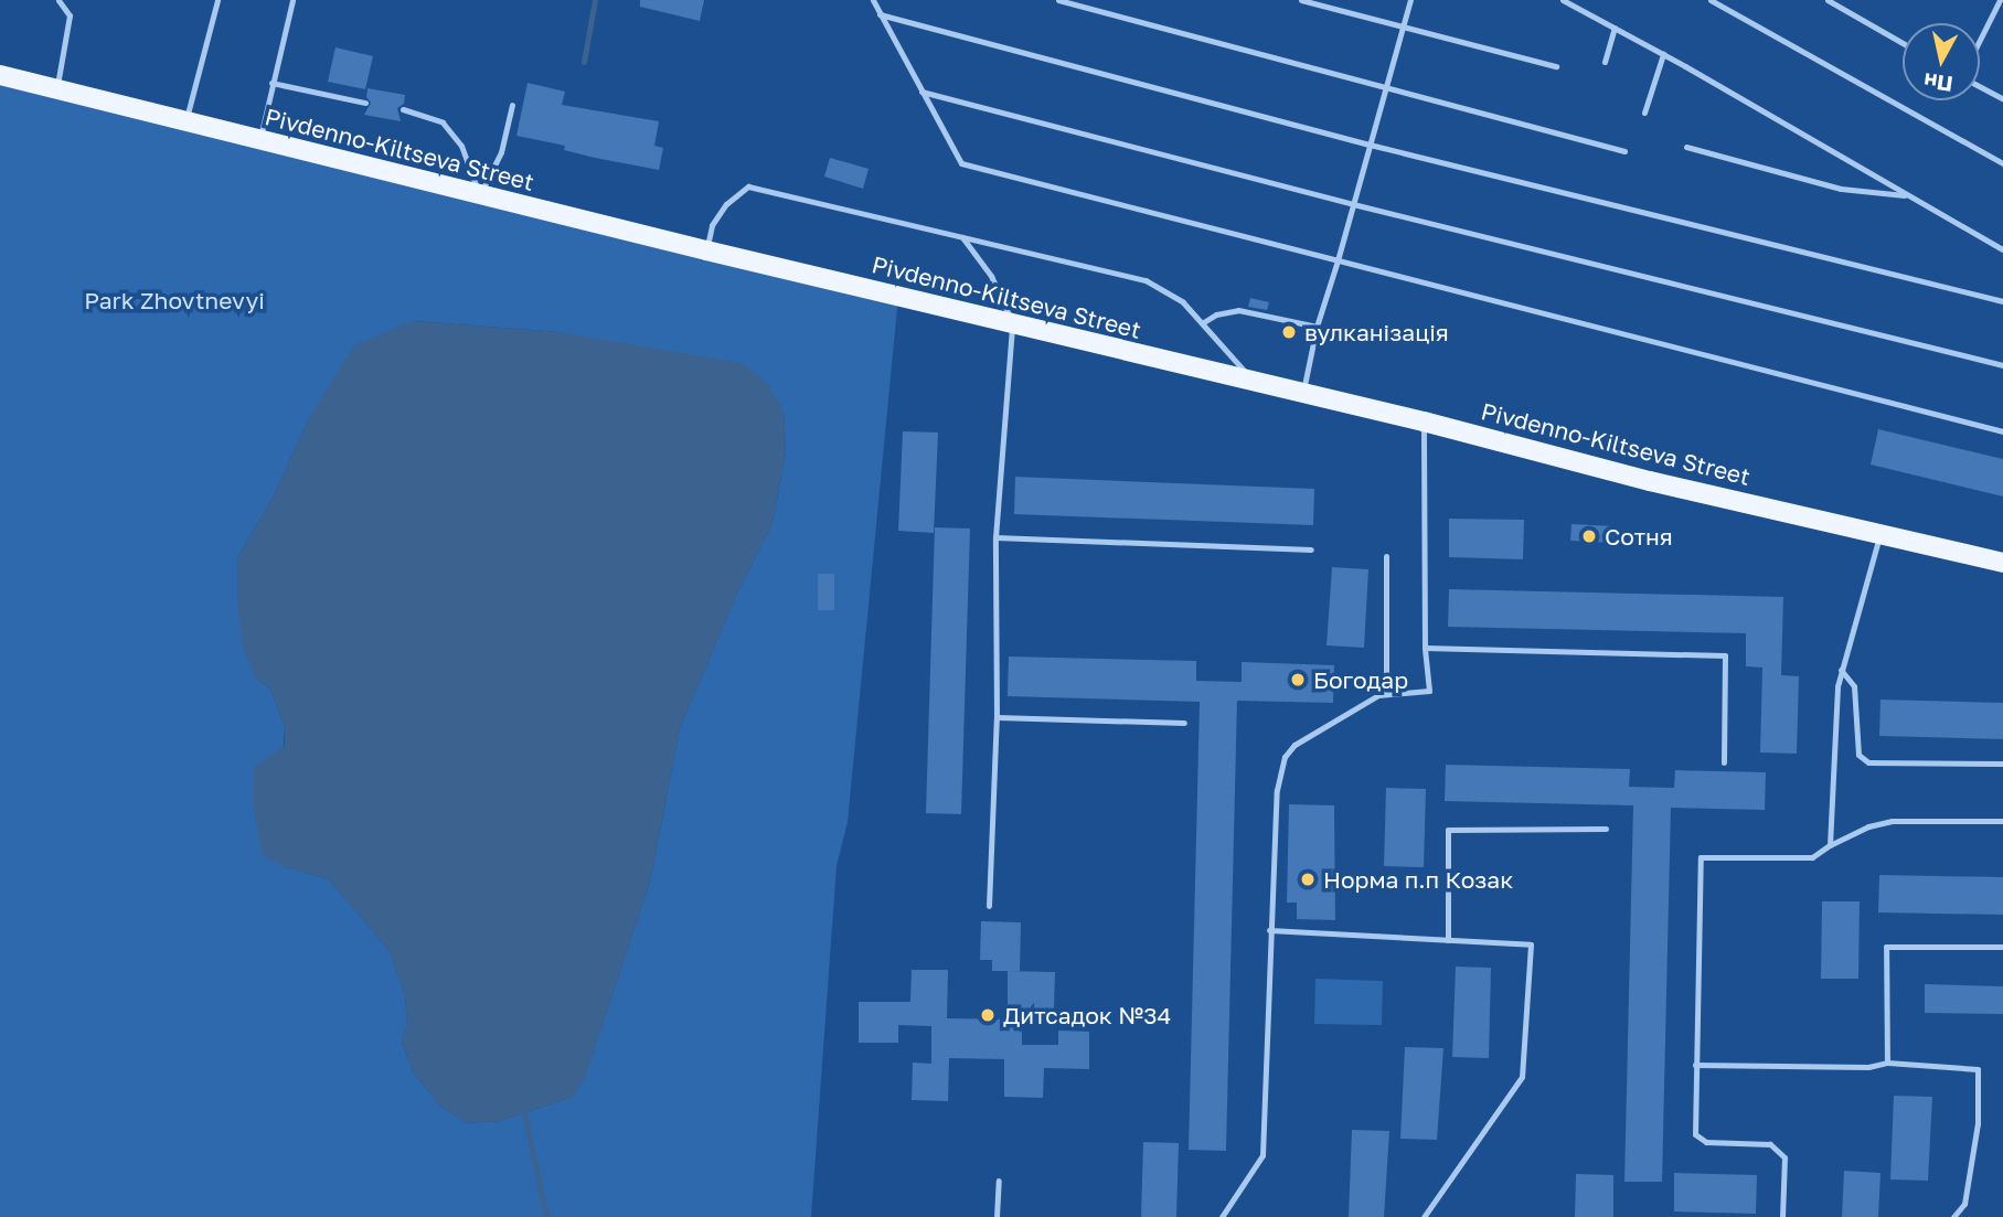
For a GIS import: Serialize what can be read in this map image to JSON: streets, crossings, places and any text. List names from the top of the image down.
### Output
{
  "streets": {
    "main road": ["Pivdenno-Kiltseva Street"]
  },
  "parks": ["Park Zhovtnevyi"],
  "places": [
    "вулканізація",
    "Сотня",
    "Богодар",
    "Норма п.п Козак",
    "Дитсадок №34"
  ],
  "north": "bottom"
}
